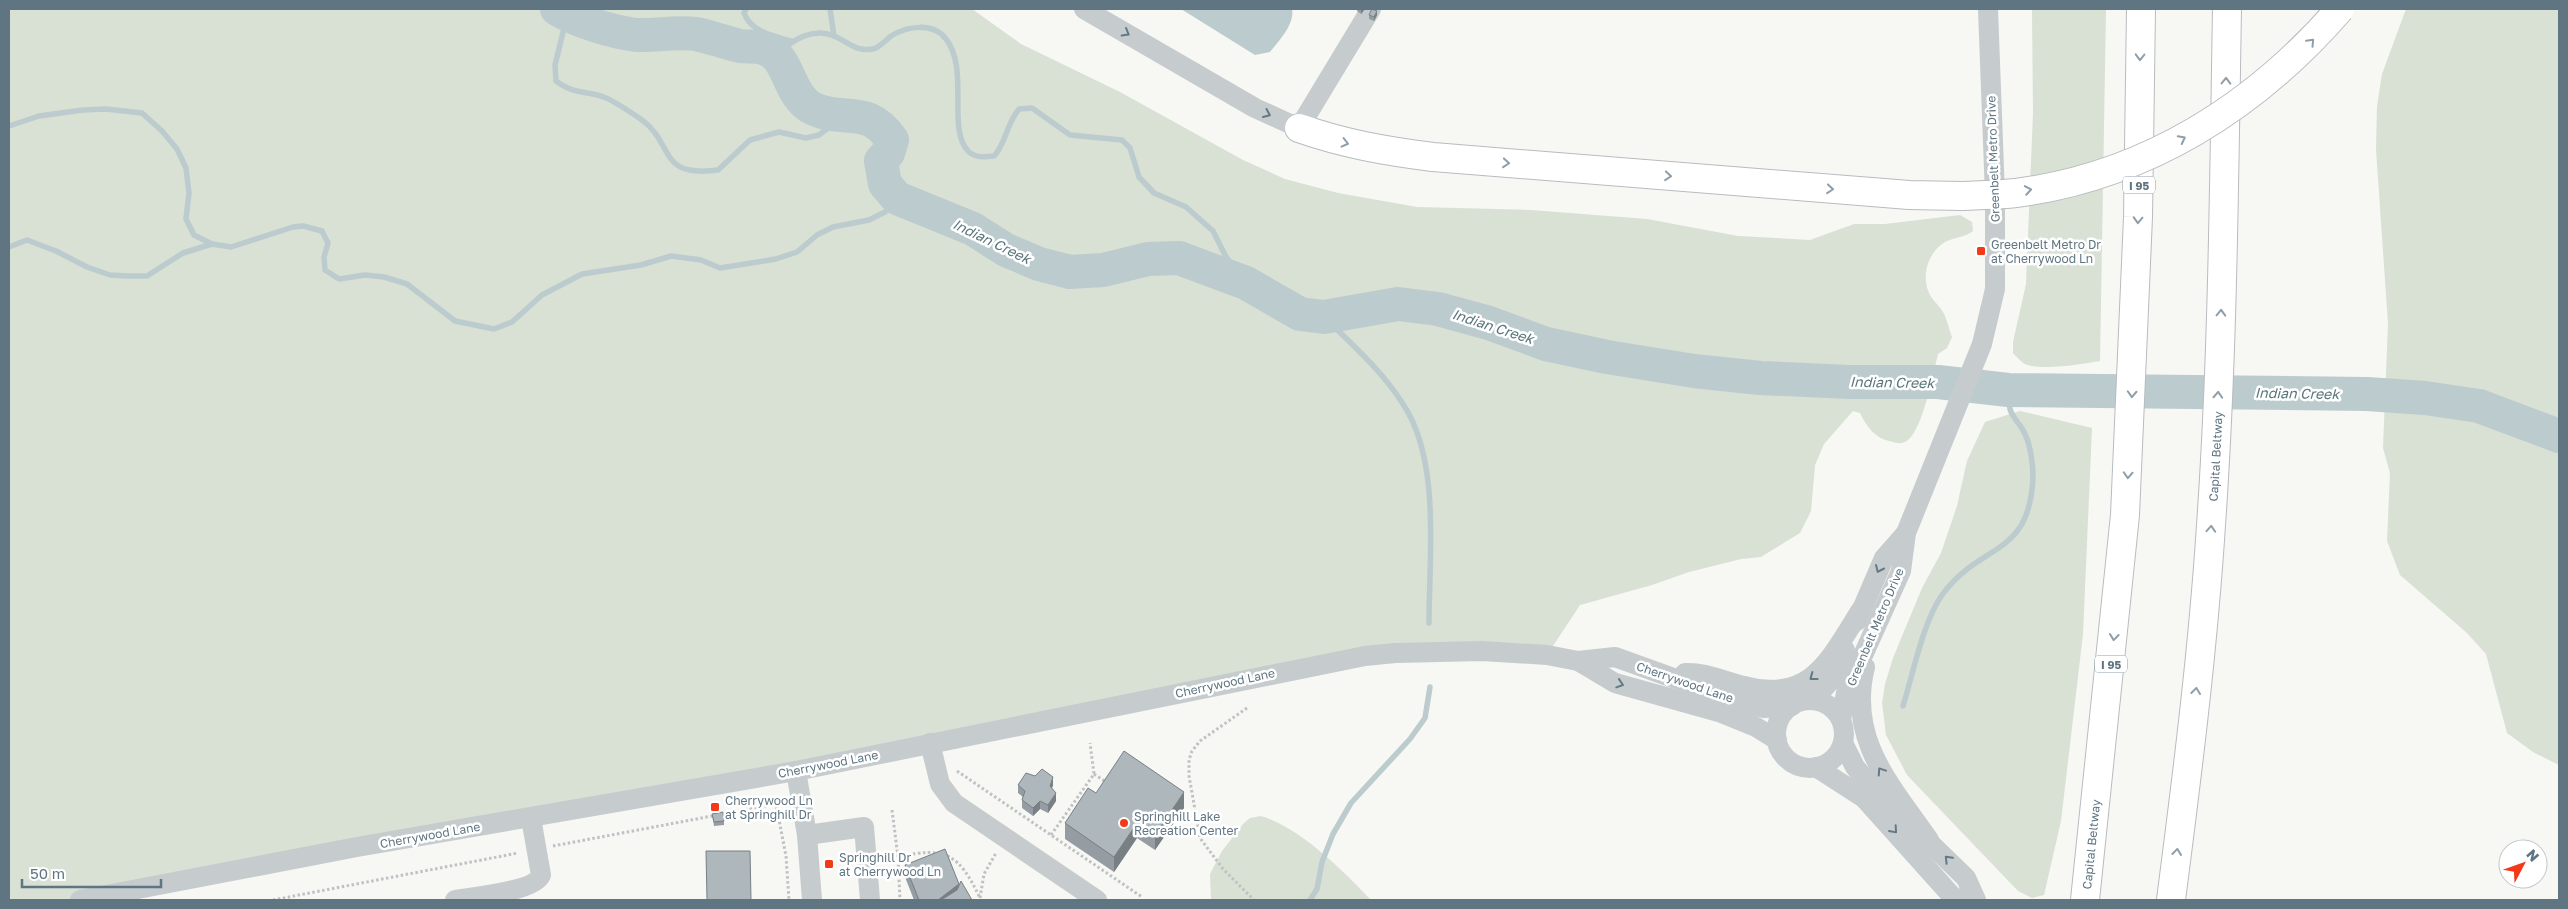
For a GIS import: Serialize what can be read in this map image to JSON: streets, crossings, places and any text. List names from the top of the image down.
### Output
{
  "streets": {
    "highway": ["I 95", "Capital Beltway"],
    "street": ["Greenbelt Metro Drive", "Cherrywood Lane"]
  },
  "crossings": [
    ["Greenbelt Metro Drive", "Cherrywood Lane"]
  ],
  "water": ["Indian Creek"],
  "places": {
    "transit": ["Greenbelt Metro Dr at Cherrywood Ln", "Cherrywood Ln at Springhill Dr", "Springhill Dr at Cherrywood Ln"],
    "other": ["Springhill Lake Recreation Center"]
  },
  "scale_bar": "50 m",
  "north": "top right"
}
